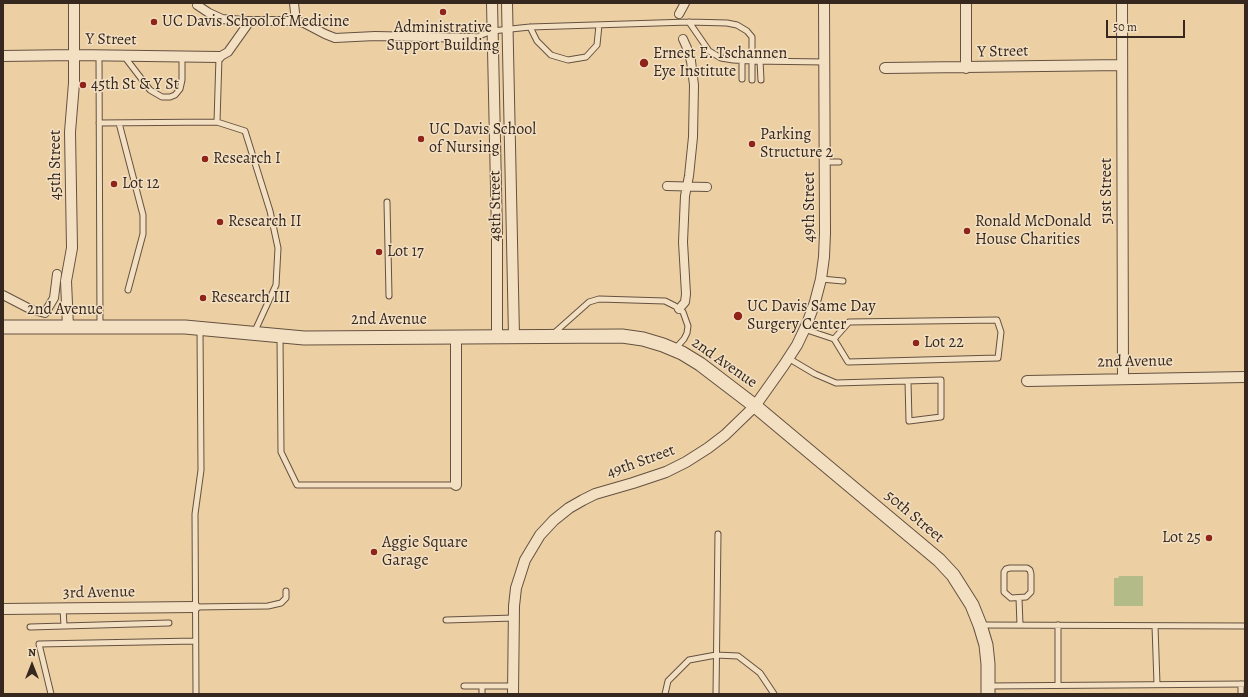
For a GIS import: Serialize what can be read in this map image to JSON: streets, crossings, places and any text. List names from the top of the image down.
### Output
{
  "streets": {
    "street": [
      "Y Street",
      "45th Street",
      "51st Street",
      "48th Street",
      "49th Street",
      "2nd Avenue",
      "50th Street",
      "3rd Avenue"
    ]
  },
  "crossings": [
    ["Y Street", "45th Street"],
    ["Y Street", "51st Street"],
    ["45th Street", "2nd Avenue"],
    ["51st Street", "2nd Avenue"],
    ["48th Street", "2nd Avenue"],
    ["49th Street", "2nd Avenue"],
    ["49th Street", "50th Street"],
    ["2nd Avenue", "50th Street"]
  ],
  "places": [
    "Administrative Support Building",
    "UC Davis School of Medicine",
    "Ernest E. Tschannen Eye Institute",
    "45th St & Y St",
    "UC Davis School of Nursing",
    "Parking Structure 2",
    "Research I",
    "Lot 12",
    "Research II",
    "Ronald McDonald House Charities",
    "Lot 17",
    "Research III",
    "UC Davis Same Day Surgery Center",
    "Lot 22",
    "Lot 25",
    "Aggie Square Garage"
  ],
  "scale_bar": "50 m",
  "north": "top"
}
